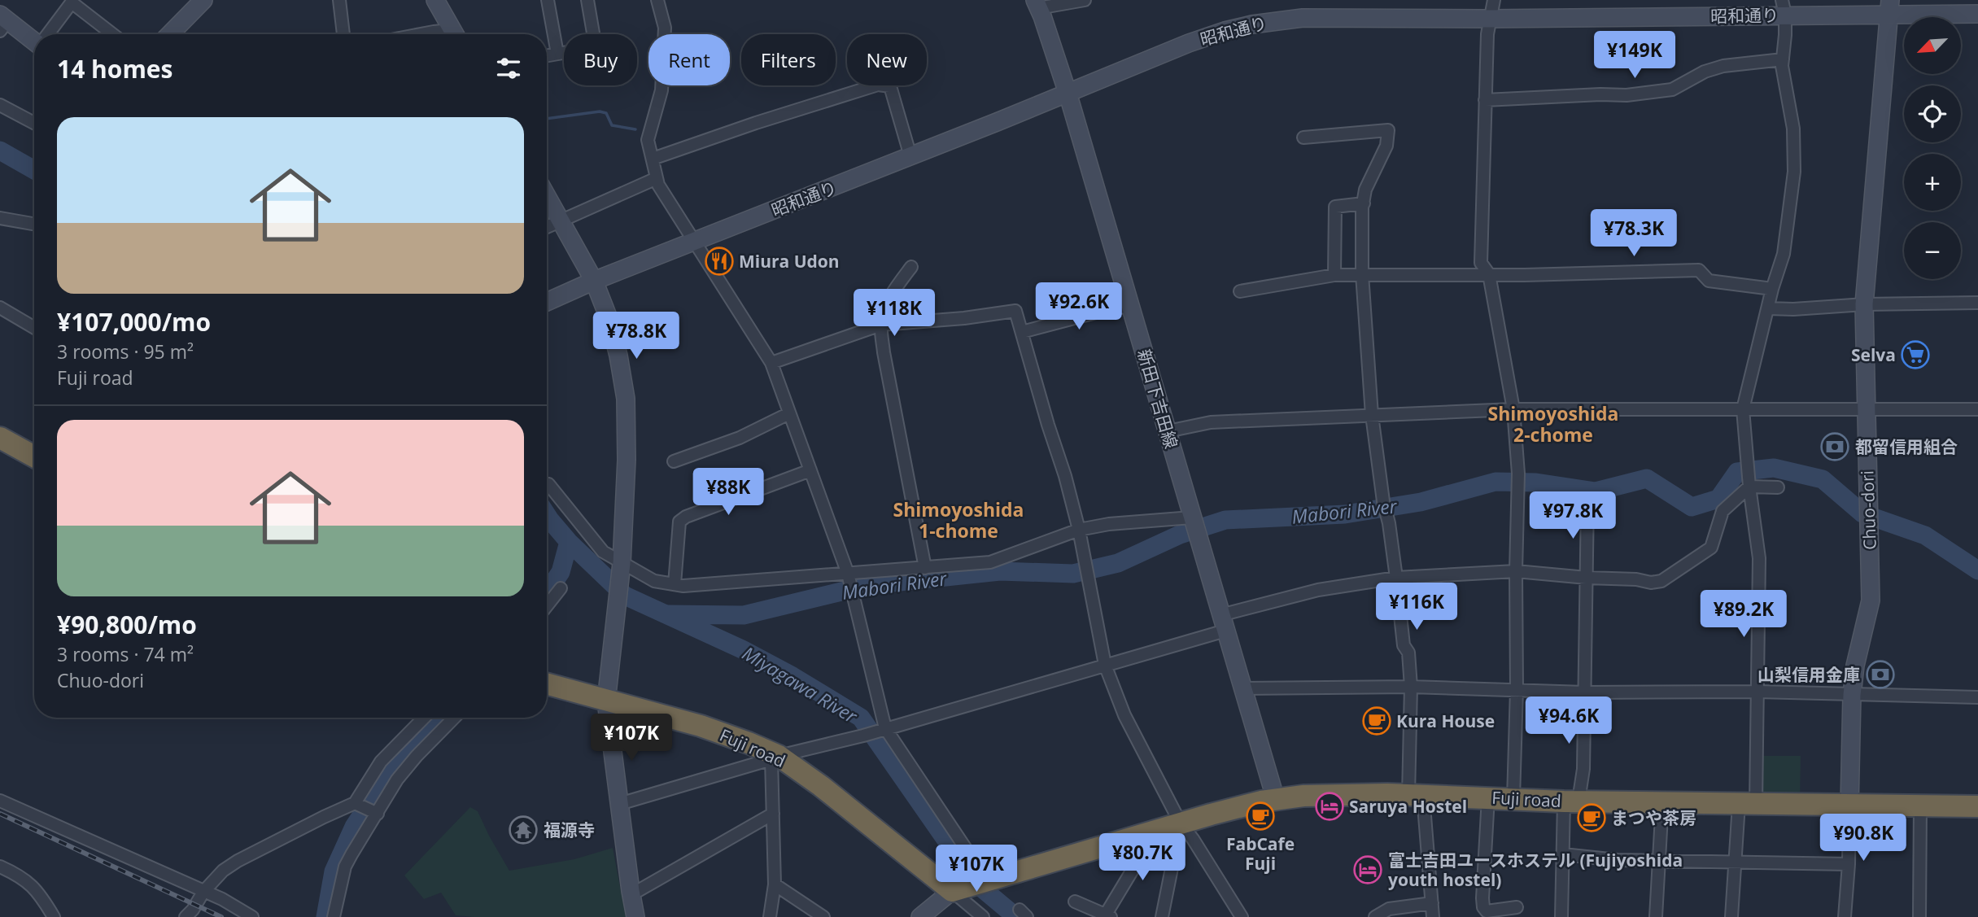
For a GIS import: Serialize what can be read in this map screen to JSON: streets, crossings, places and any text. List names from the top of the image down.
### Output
{
  "streets": {
    "highway": ["Fuji road"],
    "street": ["昭和通り", "新田下吉田線", "Chuo-dori"]
  },
  "crossings": [
    ["昭和通り", "新田下吉田線"],
    ["昭和通り", "Chuo-dori"],
    ["新田下吉田線", "Fuji road"],
    ["Chuo-dori", "Fuji road"]
  ],
  "districts": ["Shimoyoshida 2-chome", "Shimoyoshida 1-chome"],
  "water": ["Mabori River", "Miyagawa River"],
  "places": {
    "restaurant": ["Miura Udon"],
    "supermarket": ["Selva"],
    "bank": ["都留信用組合", "山梨信用金庫"],
    "cafe": ["Kura House", "FabCafe Fuji", "まつや茶房"],
    "hotel": ["Saruya Hostel", "富士吉田ユースホステル (Fujiyoshida youth hostel)"],
    "temple": ["福源寺"]
  },
  "north": "bottom left",
  "page": {
    "map_buttons": ["+", "−"],
    "price": [
      "¥149K",
      "¥78.3K",
      "¥92.6K",
      "¥118K",
      "¥78.8K",
      "¥88K",
      "¥97.8K",
      "¥116K",
      "¥89.2K",
      "¥94.6K",
      "¥107K",
      "¥90.8K",
      "¥80.7K",
      "¥107K"
    ],
    "chip": [
      "Buy",
      "Rent",
      "Filters",
      "New"
    ],
    "heading": "14 homes",
    "list": [
      {
        "name": "¥107,000/mo",
        "note": "3 rooms · 95 m² · Fuji road"
      },
      {
        "name": "¥90,800/mo",
        "note": "3 rooms · 74 m² · Chuo-dori"
      }
    ]
  }
}
